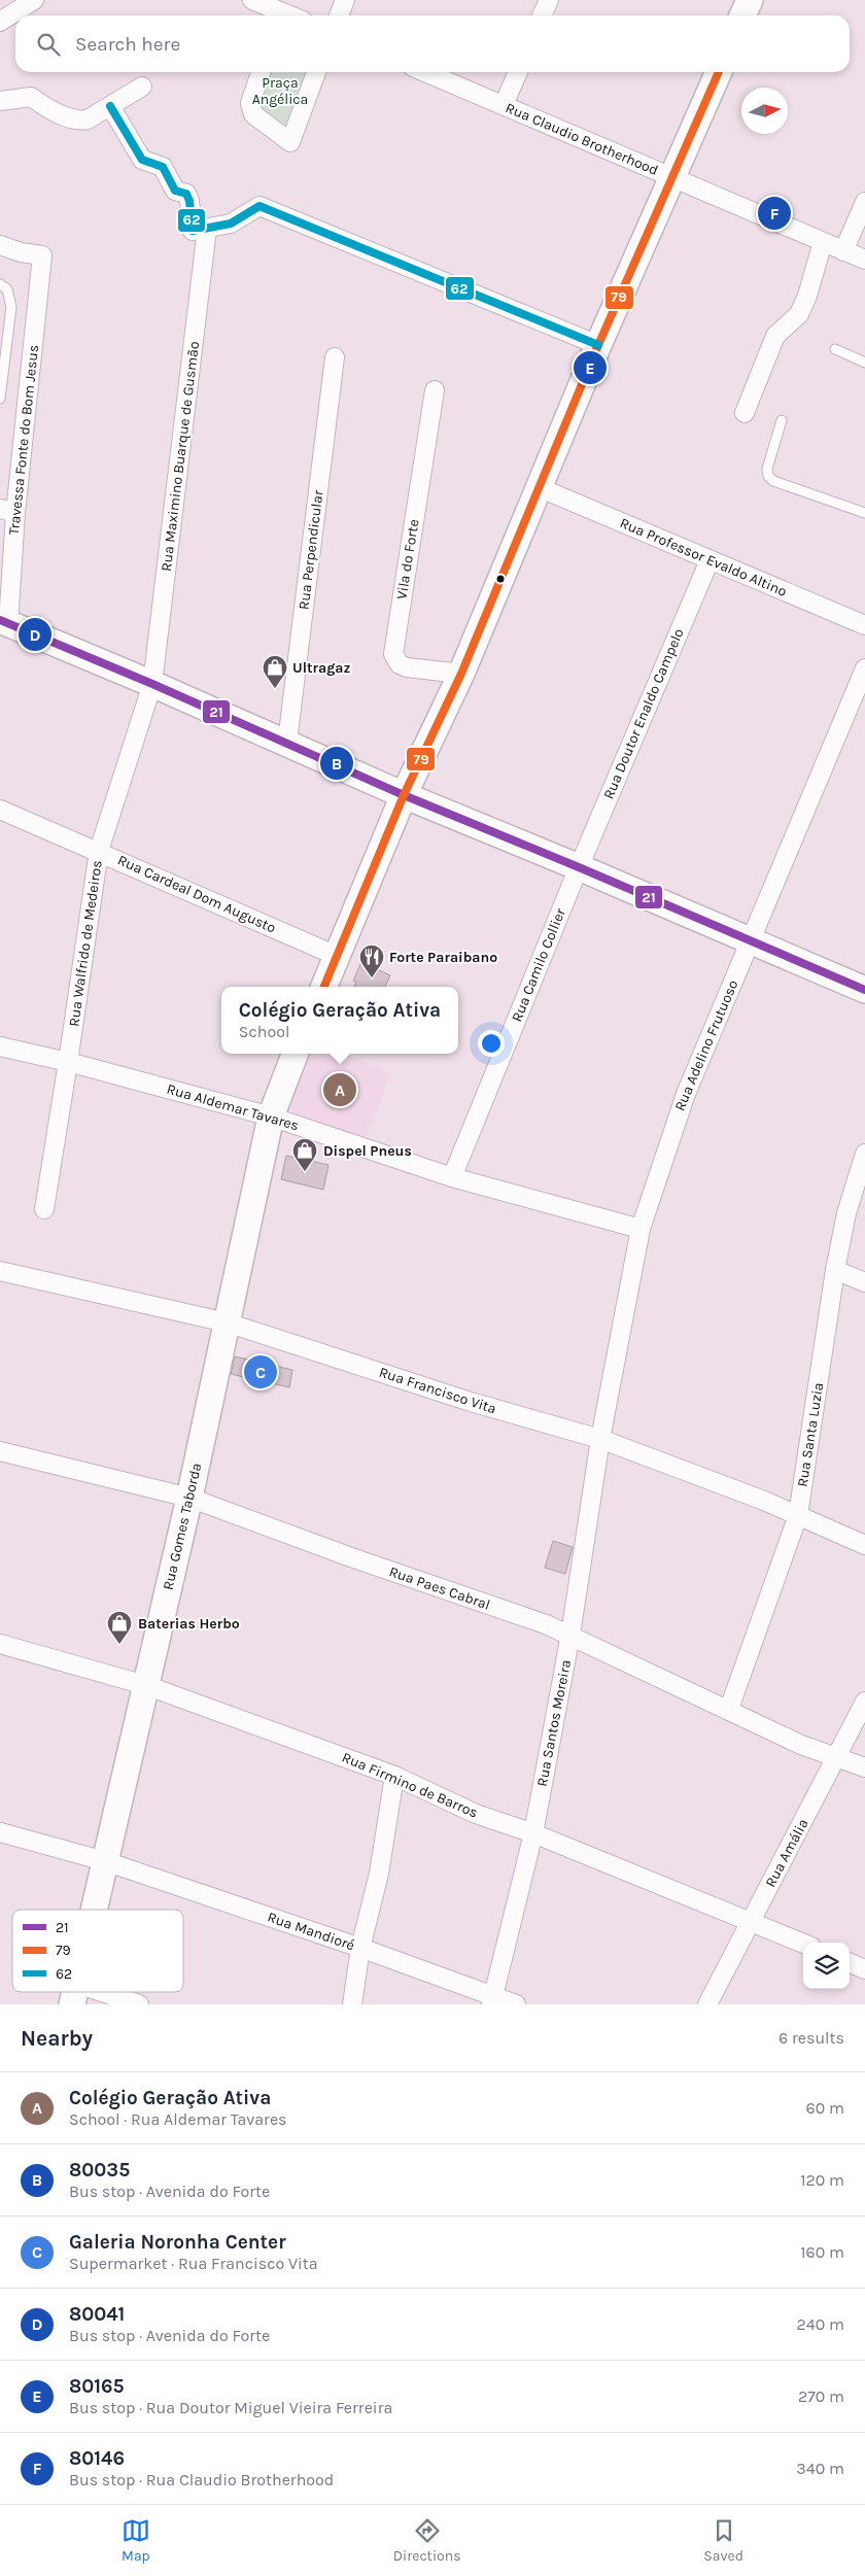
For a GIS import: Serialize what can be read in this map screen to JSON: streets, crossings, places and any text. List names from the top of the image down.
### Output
{
  "streets": {
    "main road": ["Rua Gomes Taborda"],
    "street": [
      "Rua Claudio Brotherhood",
      "Travessa Fonte do Bom Jesus",
      "Rua Maximino Buarque de Gusmão",
      "Rua Perpendicular",
      "Rua Professor Evaldo Altino",
      "Vila do Forte",
      "Rua Doutor Enaldo Campelo",
      "Rua Cardeal Dom Augusto",
      "Rua Walfrido de Medeiros",
      "Rua Camilo Collier",
      "Rua Adelino Frutuoso",
      "Rua Aldemar Tavares",
      "Rua Francisco Vita",
      "Rua Santa Luzia",
      "Rua Paes Cabral",
      "Rua Santos Moreira",
      "Rua Firmino de Barros",
      "Rua Amália",
      "Rua Mandioré"
    ]
  },
  "crossings": [
    ["Rua Maximino Buarque de Gusmão", "Rua Walfrido de Medeiros"],
    ["Rua Professor Evaldo Altino", "Rua Doutor Enaldo Campelo"],
    ["Rua Doutor Enaldo Campelo", "Rua Camilo Collier"],
    ["Rua Cardeal Dom Augusto", "Rua Walfrido de Medeiros"],
    ["Rua Walfrido de Medeiros", "Rua Aldemar Tavares"],
    ["Rua Camilo Collier", "Rua Aldemar Tavares"],
    ["Rua Adelino Frutuoso", "Rua Aldemar Tavares"],
    ["Rua Adelino Frutuoso", "Rua Francisco Vita"],
    ["Rua Adelino Frutuoso", "Rua Santos Moreira"],
    ["Rua Aldemar Tavares", "Rua Gomes Taborda"],
    ["Rua Francisco Vita", "Rua Santa Luzia"],
    ["Rua Francisco Vita", "Rua Gomes Taborda"],
    ["Rua Francisco Vita", "Rua Santos Moreira"],
    ["Rua Santa Luzia", "Rua Paes Cabral"],
    ["Rua Gomes Taborda", "Rua Paes Cabral"],
    ["Rua Gomes Taborda", "Rua Firmino de Barros"],
    ["Rua Gomes Taborda", "Rua Mandioré"],
    ["Rua Paes Cabral", "Rua Santos Moreira"],
    ["Rua Paes Cabral", "Rua Amália"],
    ["Rua Santos Moreira", "Rua Firmino de Barros"],
    ["Rua Santos Moreira", "Rua Mandioré"],
    ["Rua Firmino de Barros", "Rua Amália"]
  ],
  "parks": ["Praça Angélica"],
  "places": {
    "shop": ["Ultragaz", "Dispel Pneus", "Baterias Herbo"],
    "restaurant": ["Forte Paraibano"]
  },
  "lines": ["transit line 79", "transit line 62", "transit line 21"],
  "legend": ["21", "79", "62"],
  "north": "right",
  "page": {
    "search": "Search here",
    "pins": [
      "F",
      "E",
      "D",
      "B",
      "A",
      "C"
    ],
    "popup": ["Colégio Geração Ativa", "School"],
    "heading": ["Nearby", "6 results"],
    "list": [
      {
        "mark": "A",
        "name": "Colégio Geração Ativa",
        "note": "School · Rua Aldemar Tavares",
        "value": "60 m"
      },
      {
        "mark": "B",
        "name": "80035",
        "note": "Bus stop · Avenida do Forte",
        "value": "120 m"
      },
      {
        "mark": "C",
        "name": "Galeria Noronha Center",
        "note": "Supermarket · Rua Francisco Vita",
        "value": "160 m"
      },
      {
        "mark": "D",
        "name": "80041",
        "note": "Bus stop · Avenida do Forte",
        "value": "240 m"
      },
      {
        "mark": "E",
        "name": "80165",
        "note": "Bus stop · Rua Doutor Miguel Vieira Ferreira",
        "value": "270 m"
      },
      {
        "mark": "F",
        "name": "80146",
        "note": "Bus stop · Rua Claudio Brotherhood",
        "value": "340 m"
      }
    ],
    "nav": ["Map", "Directions", "Saved"]
  }
}
